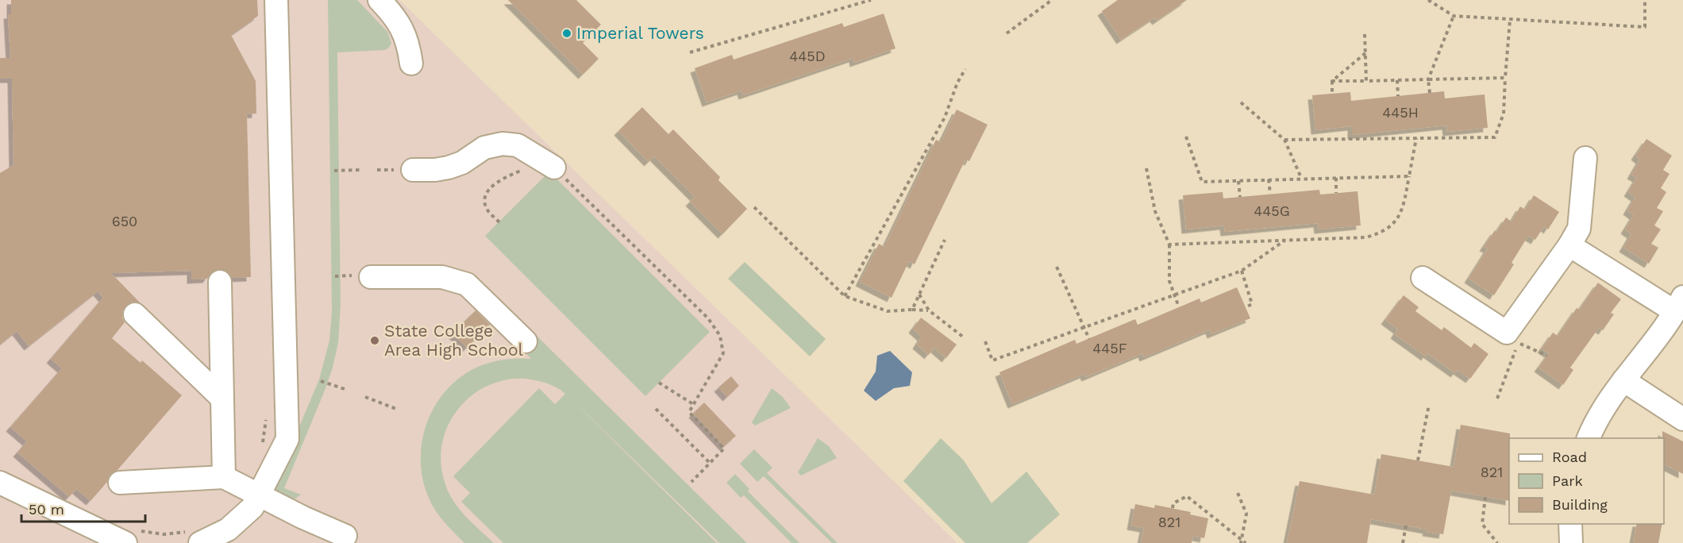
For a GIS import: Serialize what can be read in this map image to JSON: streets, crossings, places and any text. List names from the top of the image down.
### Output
{
  "places": ["Imperial Towers", "State College Area High School"],
  "house_numbers": [
    "445D",
    "445H",
    "445G",
    "650",
    "445F",
    "821",
    "821"
  ],
  "legend": ["Road", "Park", "Building"],
  "scale_bar": "50 m"
}
